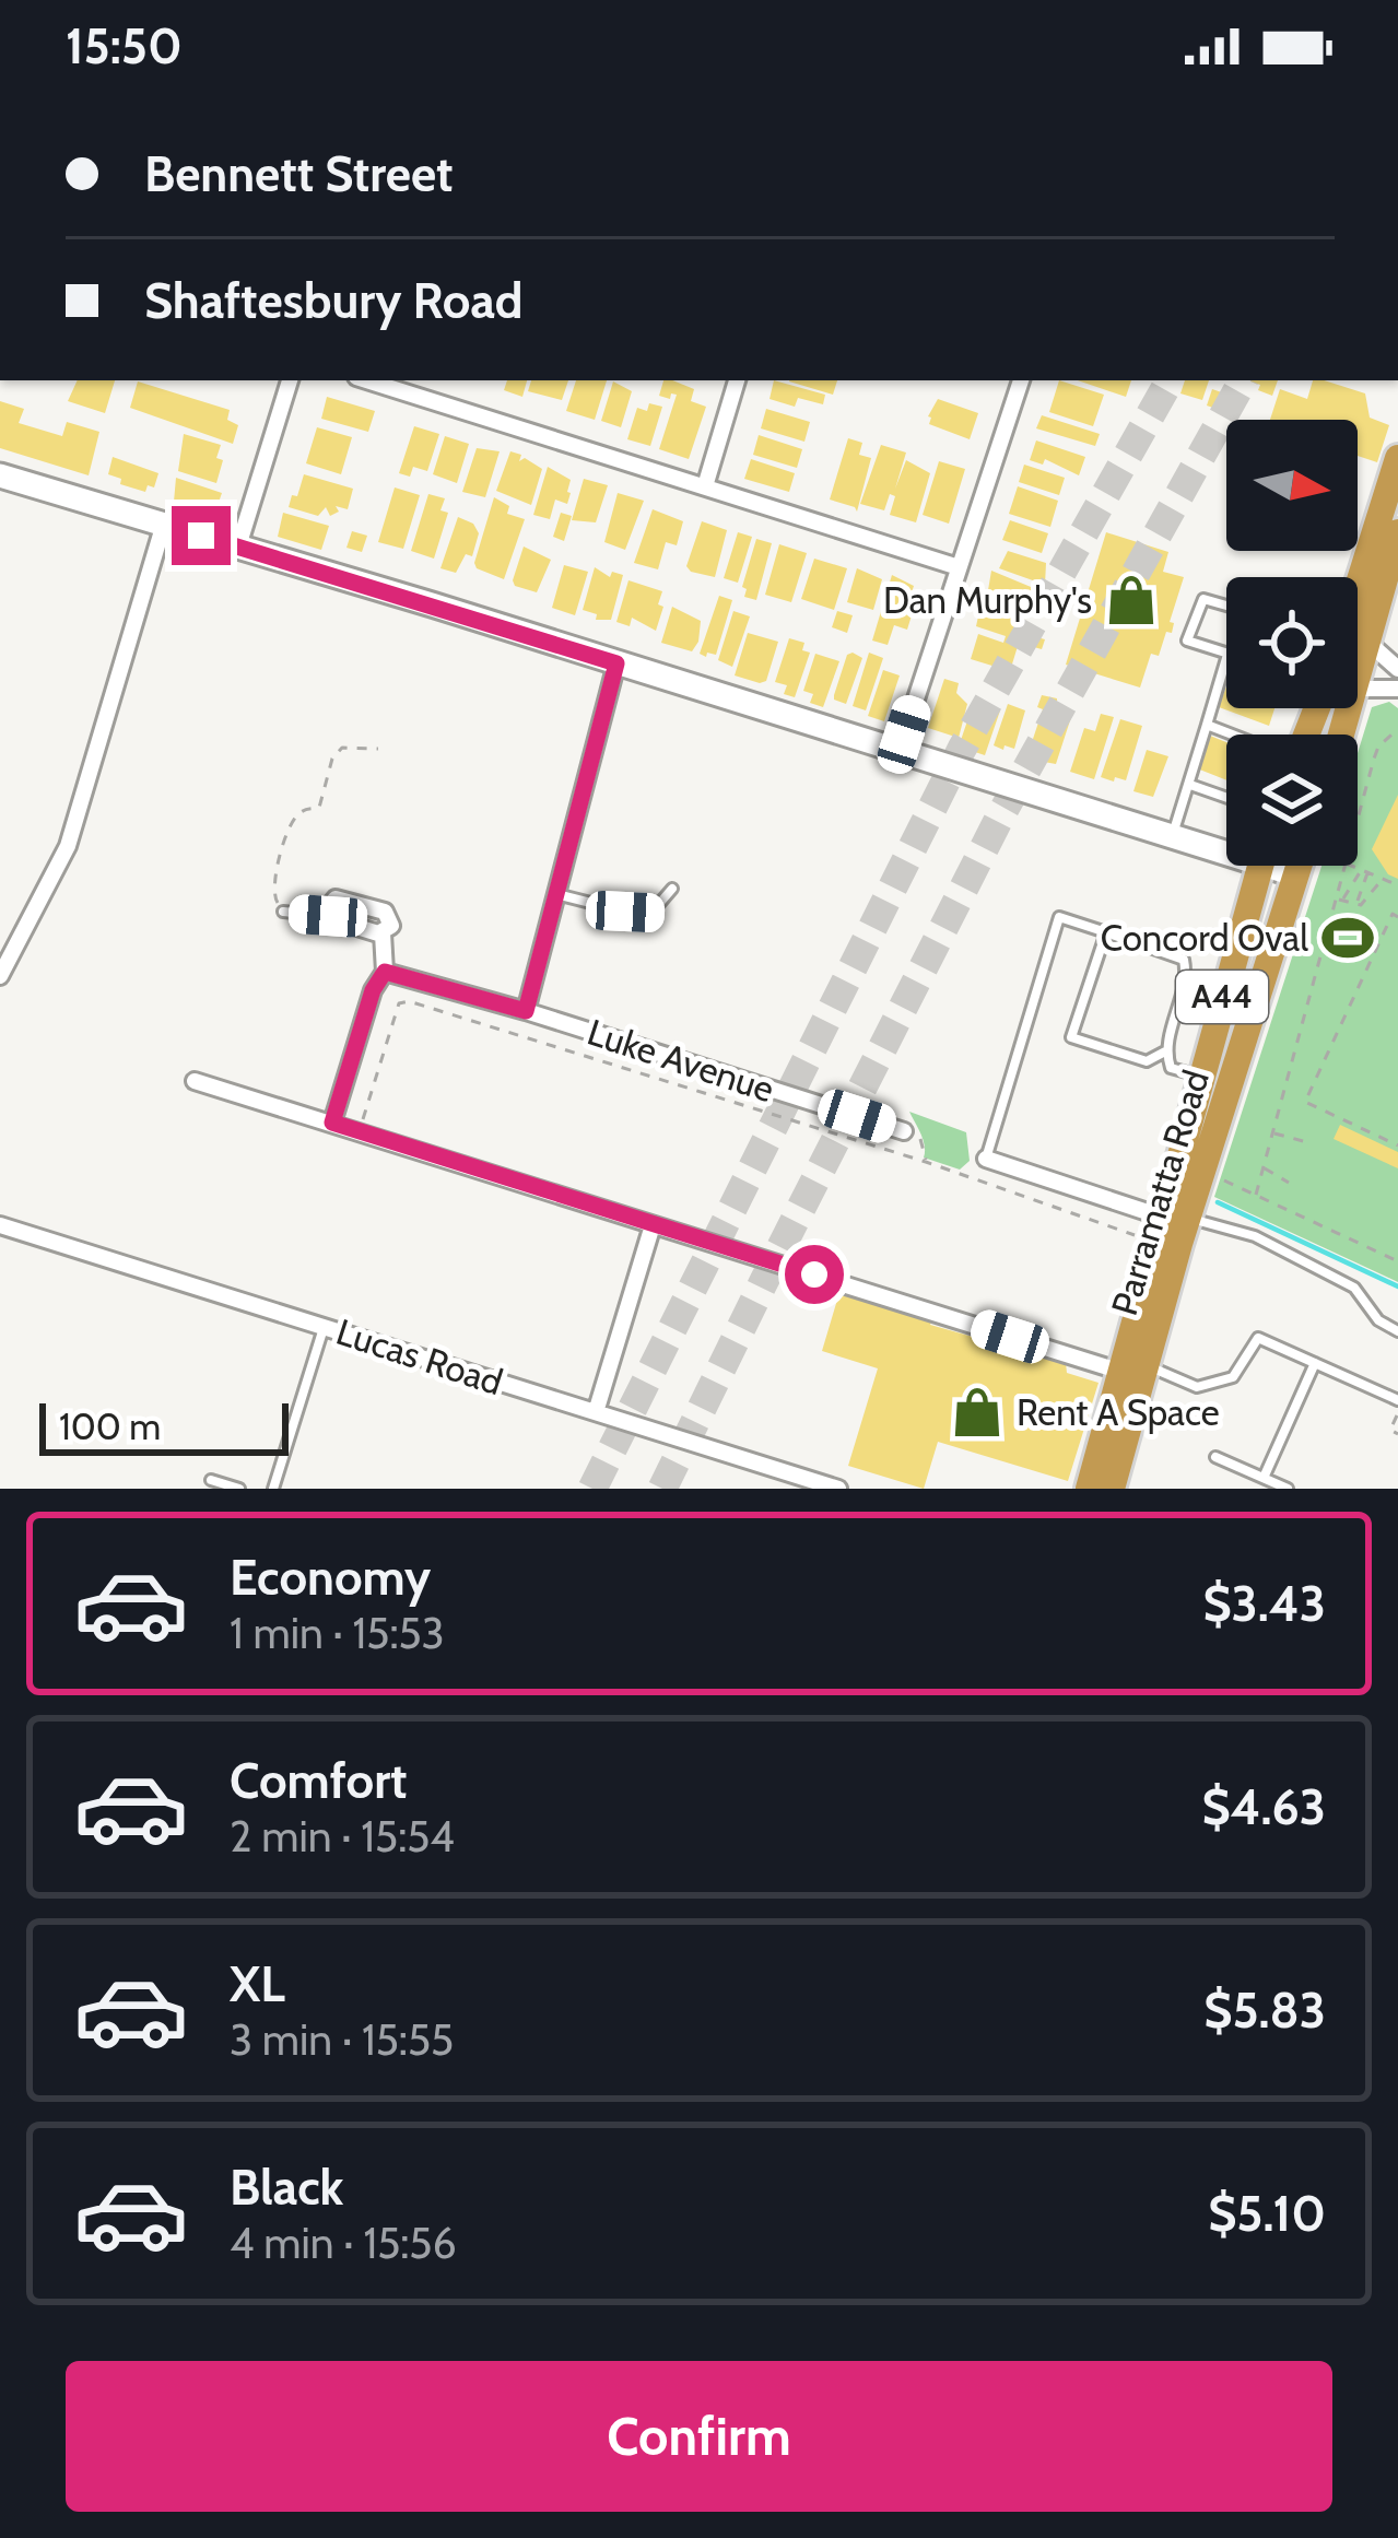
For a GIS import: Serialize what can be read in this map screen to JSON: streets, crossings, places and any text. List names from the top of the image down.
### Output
{
  "streets": {
    "highway": ["A44", "Parramatta Road"],
    "street": ["Luke Avenue", "Lucas Road"]
  },
  "places": {
    "shop": ["Dan Murphy's", "Rent A Space"],
    "sports": ["Concord Oval"]
  },
  "scale_bar": "100 m",
  "north": "right",
  "page": {
    "status": "15:50",
    "banner": ["Bennett Street", "Shaftesbury Road"],
    "scale": "100 m",
    "list": [
      {
        "name": "Economy",
        "note": "1 min · 15:53",
        "value": "$3.43"
      },
      {
        "name": "Comfort",
        "note": "2 min · 15:54",
        "value": "$4.63"
      },
      {
        "name": "XL",
        "note": "3 min · 15:55",
        "value": "$5.83"
      },
      {
        "name": "Black",
        "note": "4 min · 15:56",
        "value": "$5.10"
      }
    ],
    "buttons": "Confirm"
  }
}
